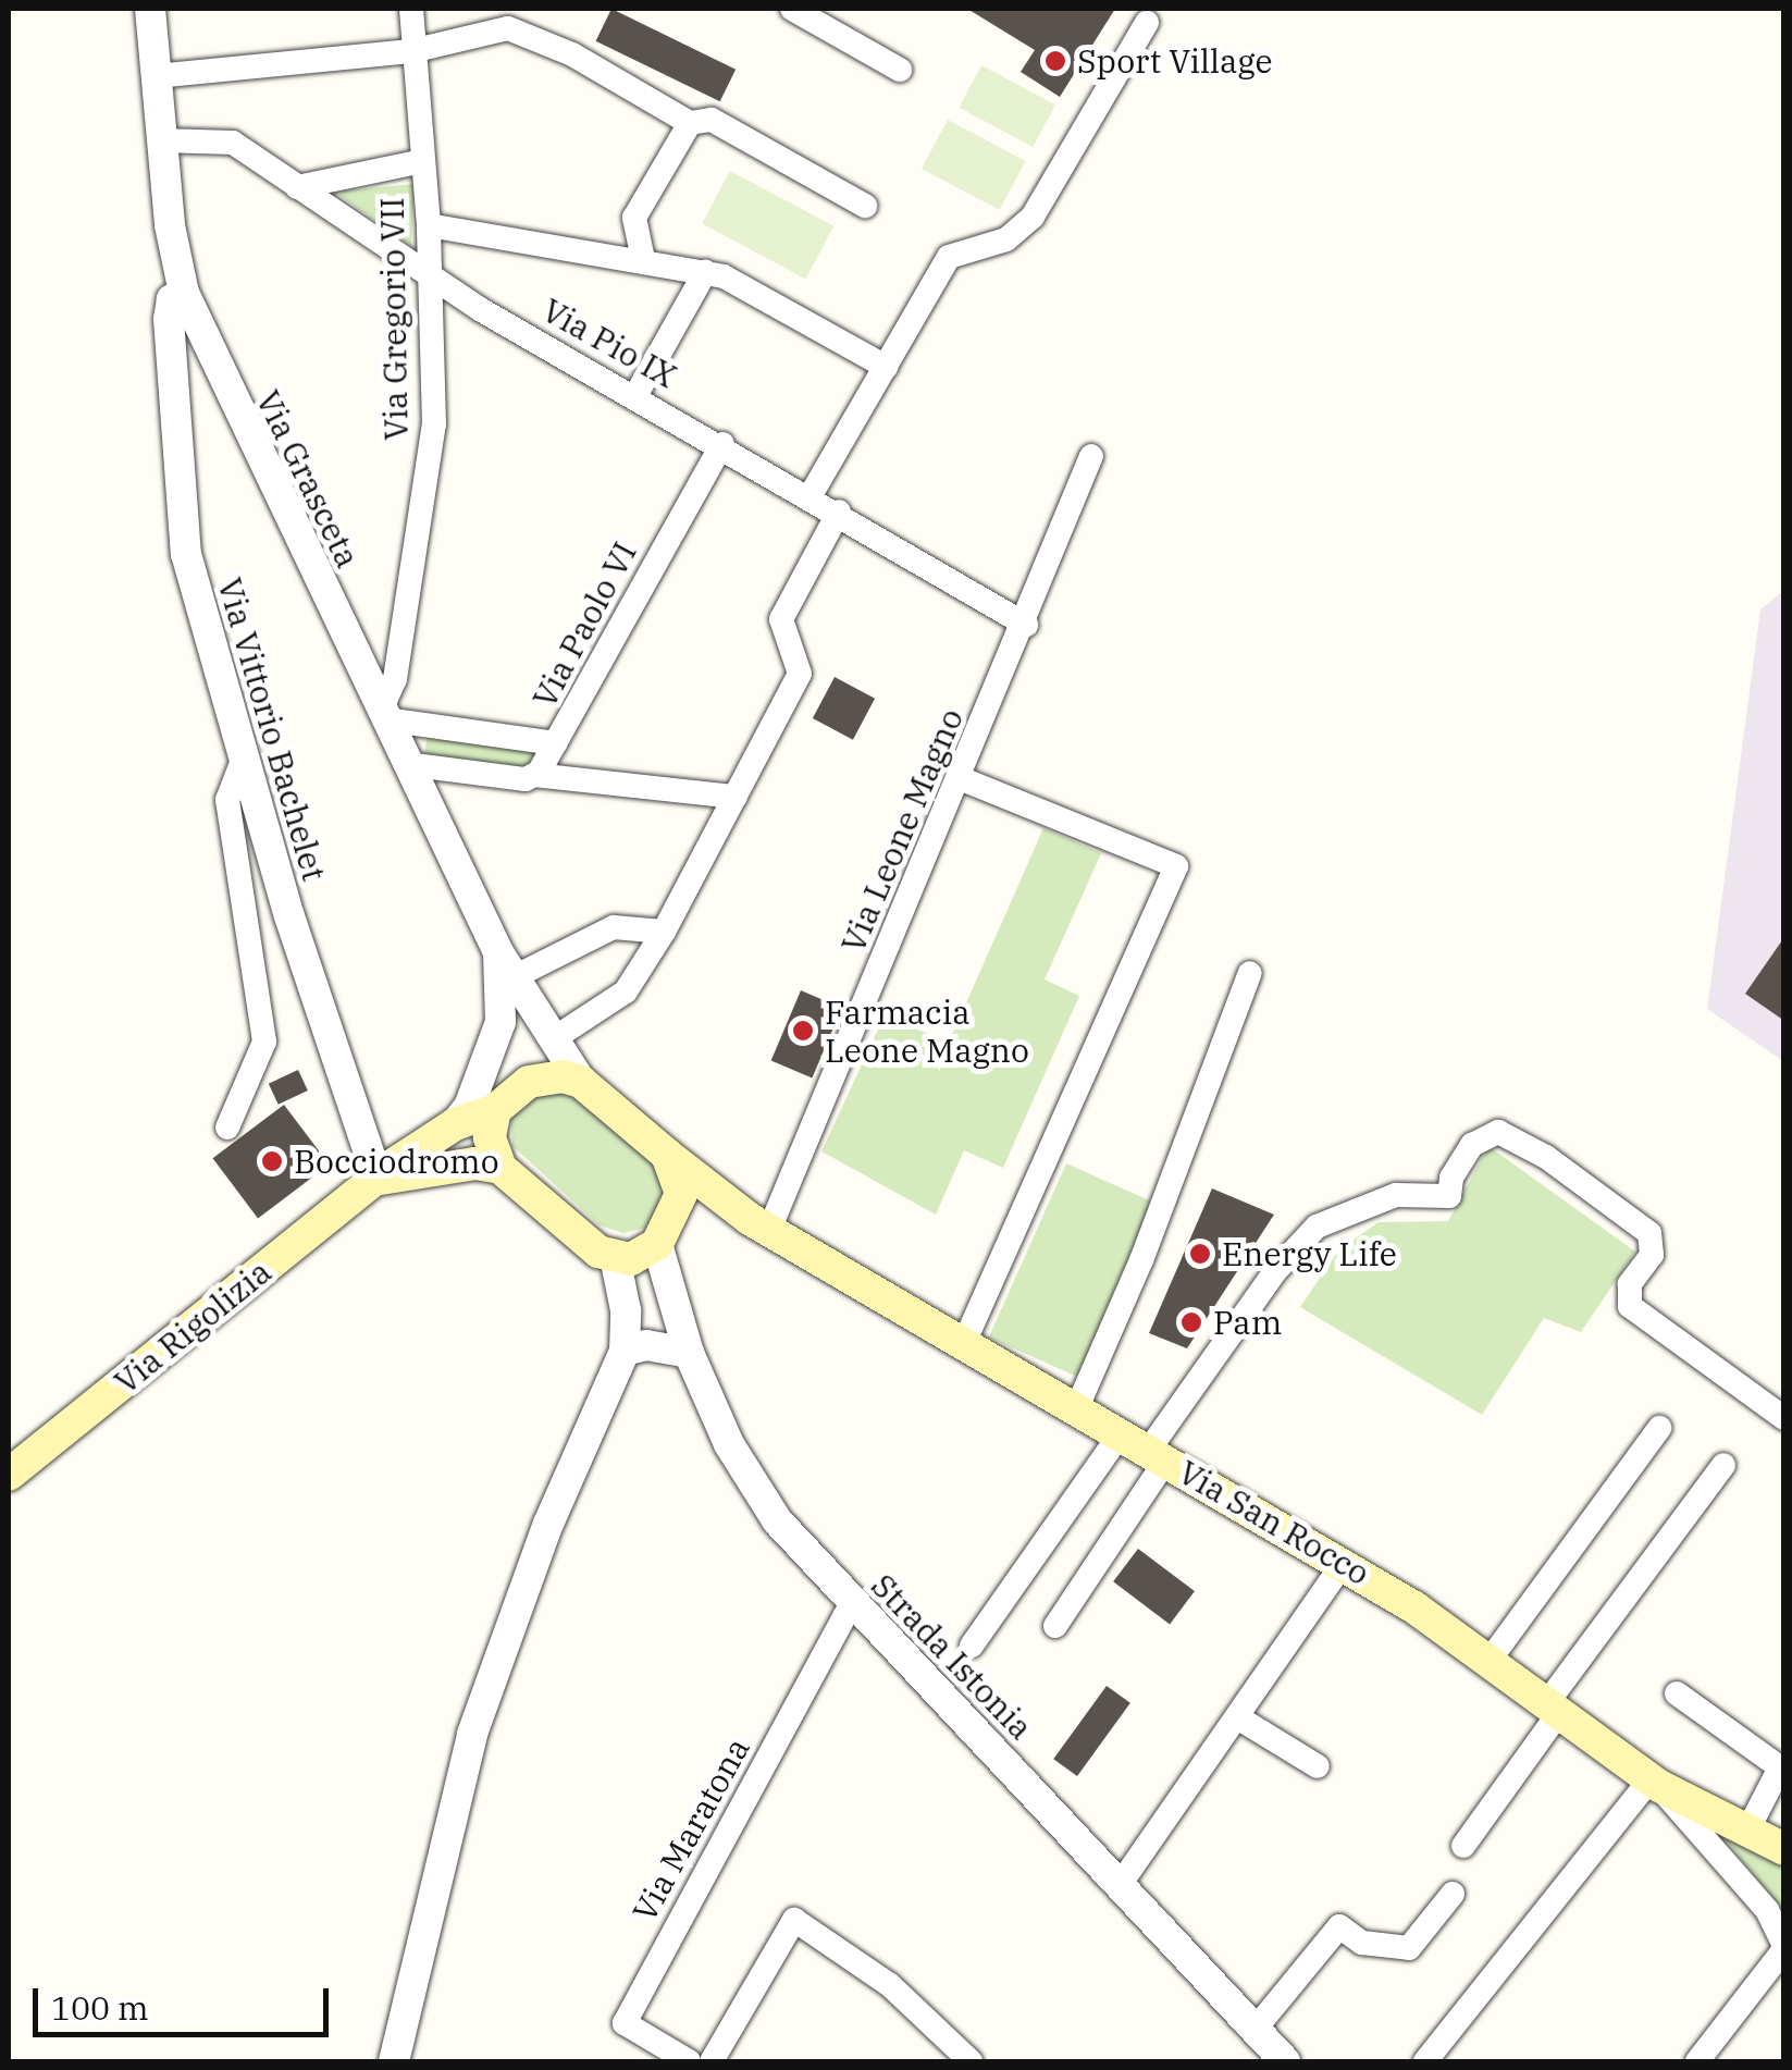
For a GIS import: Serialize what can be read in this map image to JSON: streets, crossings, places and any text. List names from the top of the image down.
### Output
{
  "streets": {
    "main road": ["Via Rigolizia", "Via San Rocco"],
    "street": [
      "Via Gregorio VII",
      "Via Pio IX",
      "Via Grasceta",
      "Via Paolo VI",
      "Via Vittorio Bachelet",
      "Via Leone Magno",
      "Strada Istonia",
      "Via Maratona"
    ]
  },
  "crossings": [
    ["Via Gregorio VII", "Via Pio IX"],
    ["Via Gregorio VII", "Via Grasceta"],
    ["Via Gregorio VII", "Via Paolo VI"],
    ["Via Pio IX", "Via Grasceta"],
    ["Via Pio IX", "Via Paolo VI"],
    ["Via Pio IX", "Via Leone Magno"],
    ["Via Grasceta", "Via Paolo VI"],
    ["Via Grasceta", "Via Vittorio Bachelet"],
    ["Via Grasceta", "Via Rigolizia"],
    ["Via Grasceta", "Strada Istonia"],
    ["Via Vittorio Bachelet", "Via Rigolizia"],
    ["Via Leone Magno", "Via San Rocco"],
    ["Via Rigolizia", "Strada Istonia"],
    ["Strada Istonia", "Via Maratona"]
  ],
  "places": [
    "Sport Village",
    "Farmacia Leone Magno",
    "Bocciodromo",
    "Energy Life",
    "Pam"
  ],
  "scale_bar": "100 m"
}
